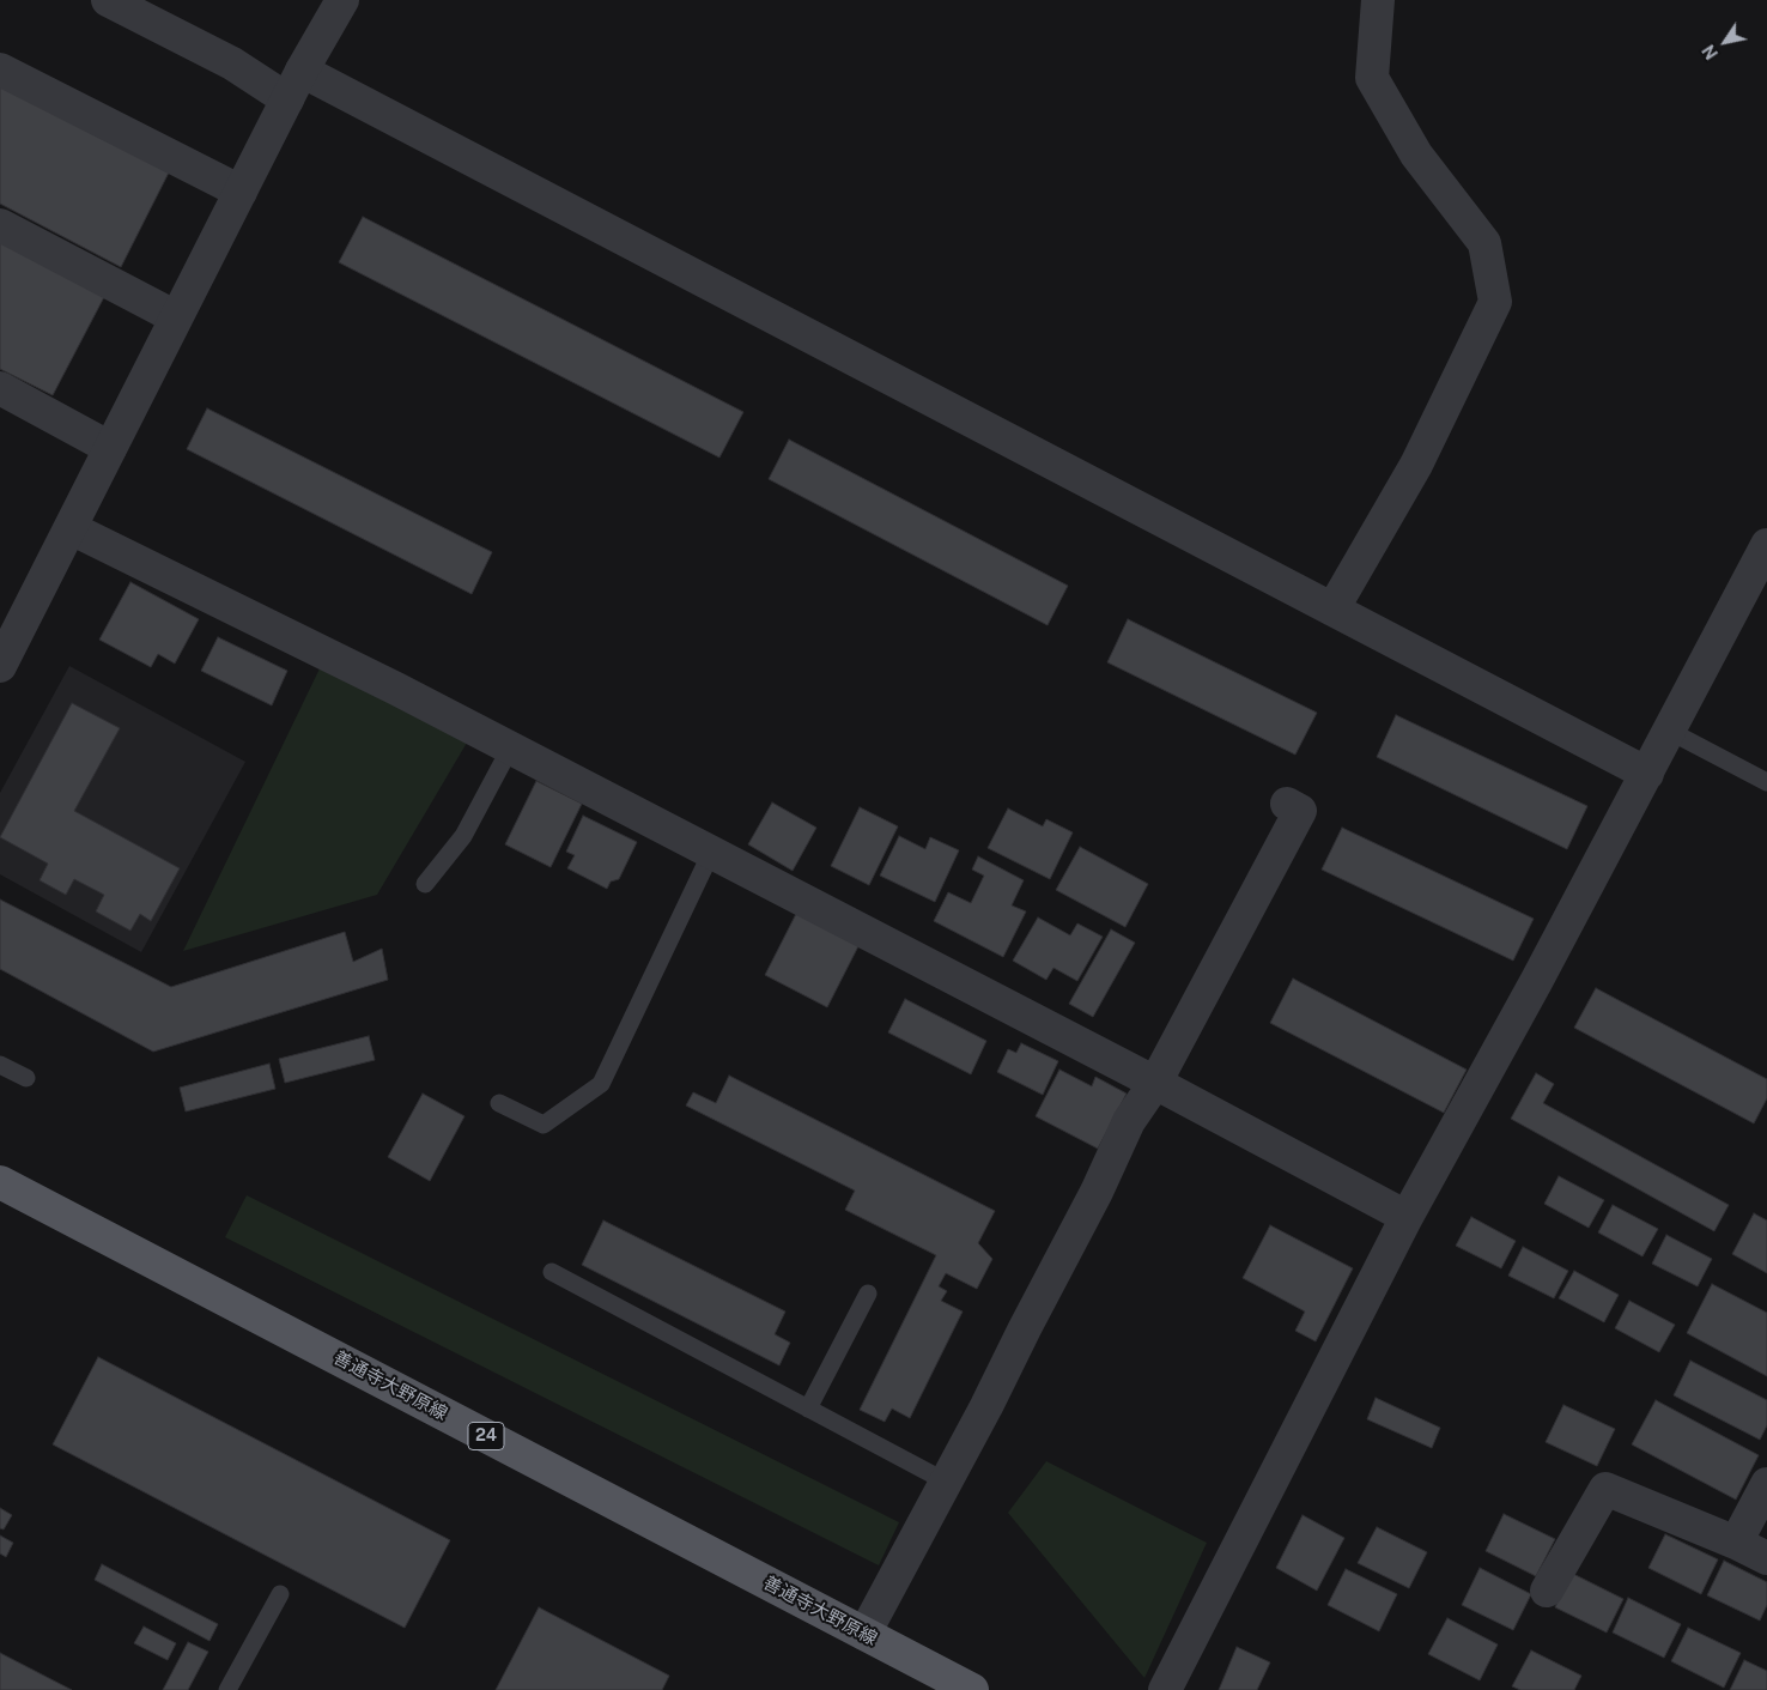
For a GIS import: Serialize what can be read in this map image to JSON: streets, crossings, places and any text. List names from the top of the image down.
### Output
{
  "streets": {
    "main road": ["善通寺大野原線", "24"]
  },
  "north": "bottom left"
}
